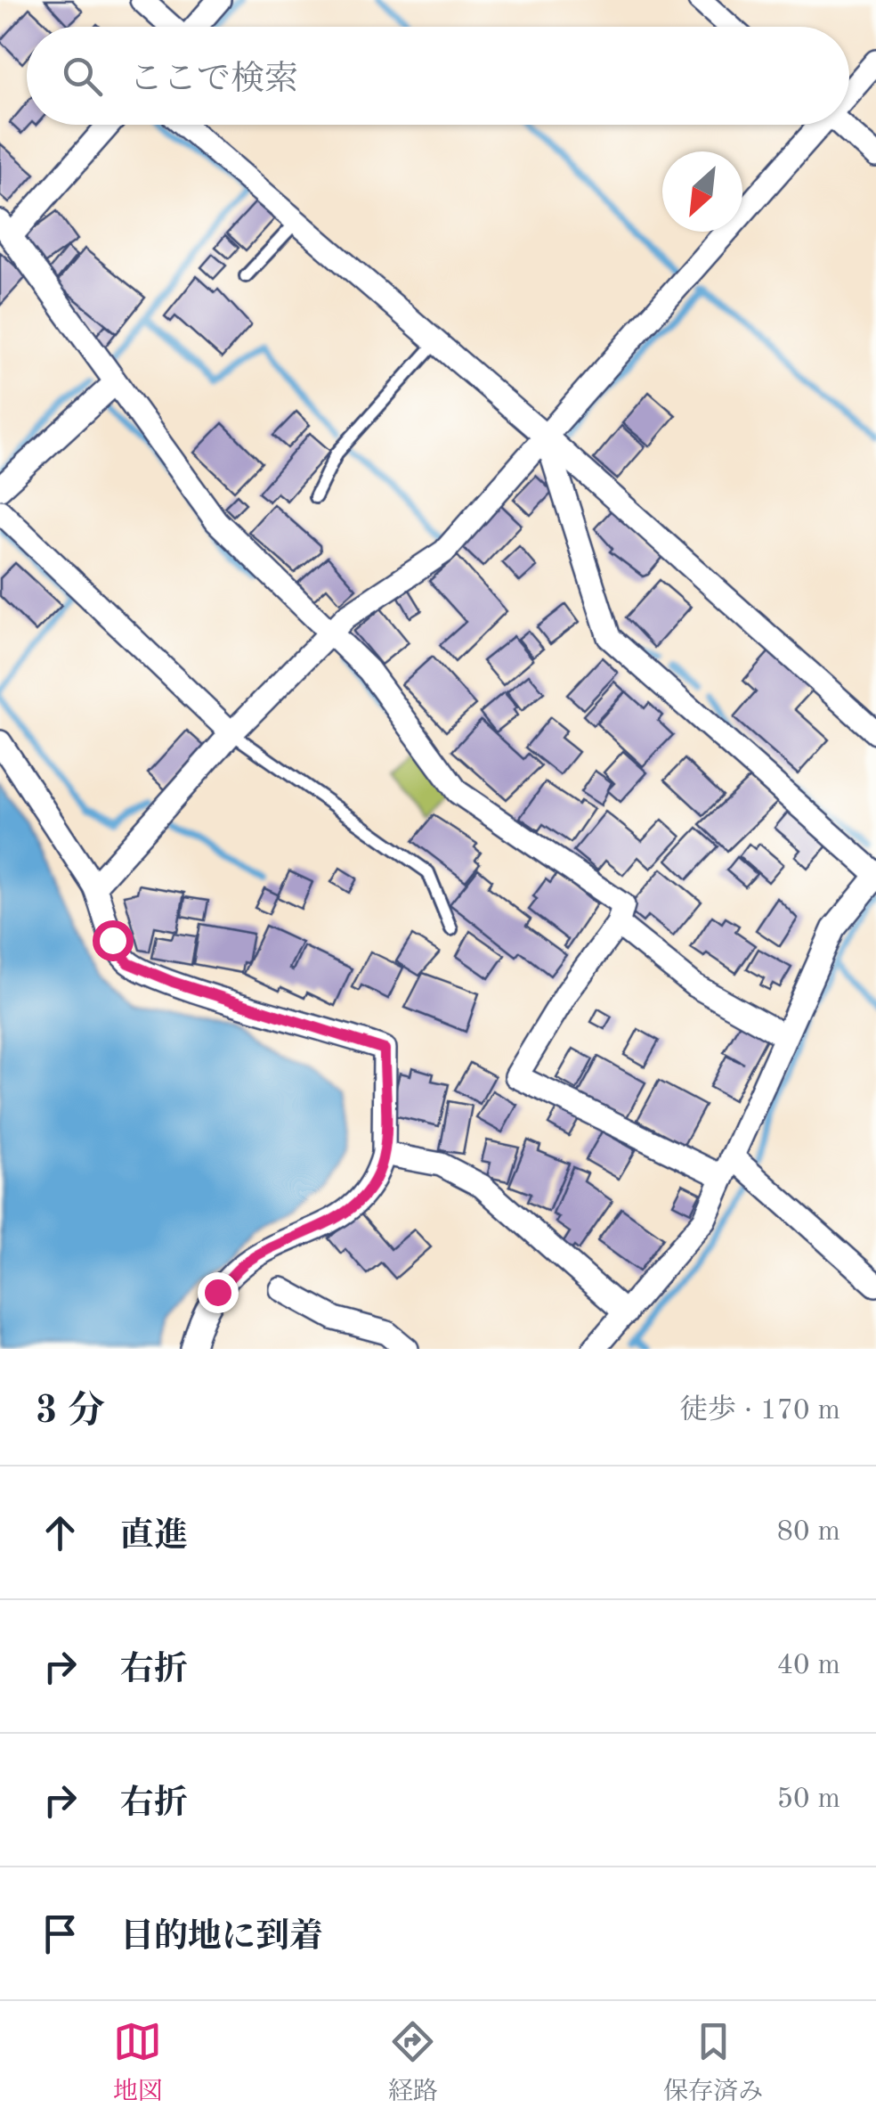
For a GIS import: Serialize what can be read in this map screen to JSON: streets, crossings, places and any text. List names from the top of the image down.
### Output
{
  "north": "bottom left",
  "page": {
    "search": "ここで検索",
    "heading": ["3 分", "徒歩 · 170 m"],
    "list": [
      ["直進", "80 m"],
      ["右折", "40 m"],
      ["右折", "50 m"],
      "目的地に到着"
    ],
    "nav": ["地図", "経路", "保存済み"]
  }
}
